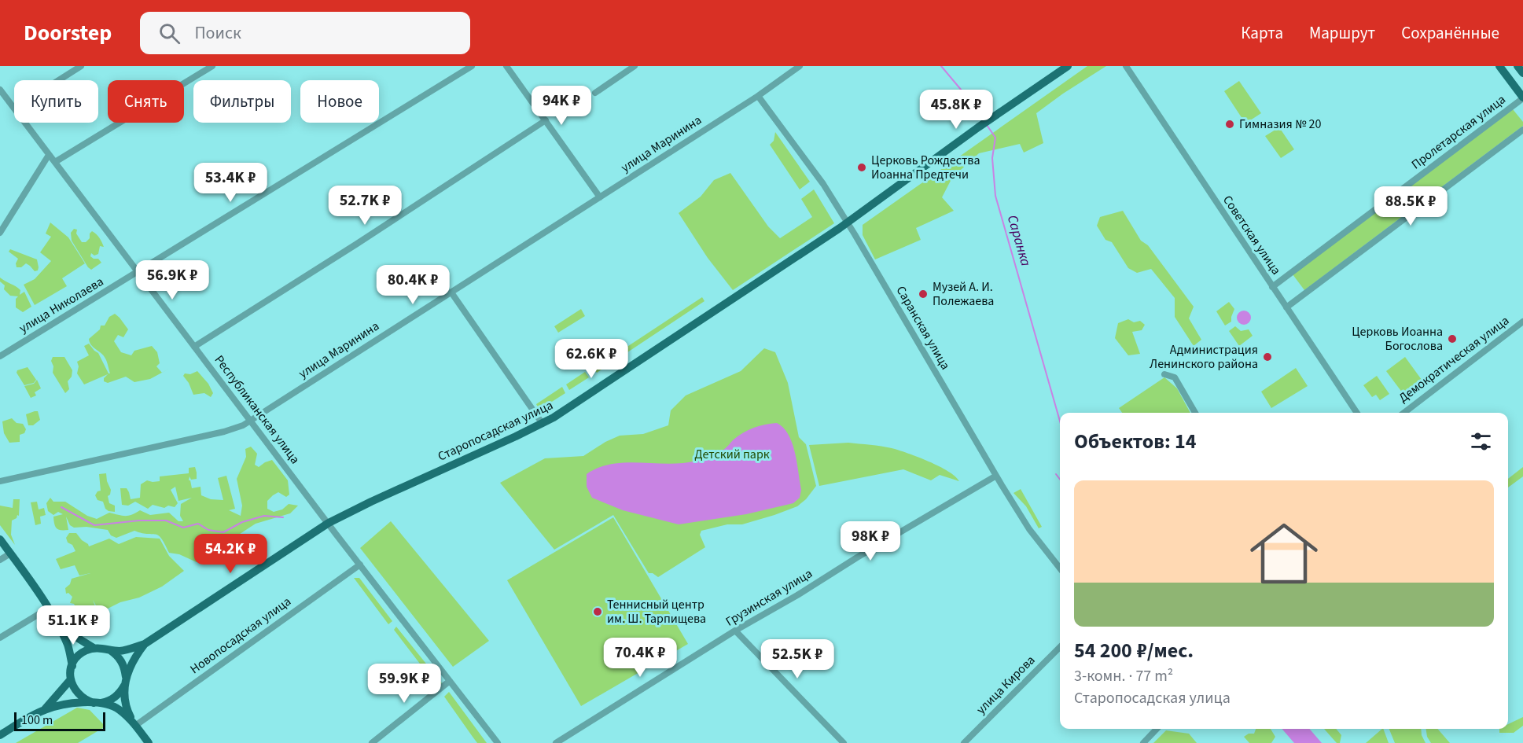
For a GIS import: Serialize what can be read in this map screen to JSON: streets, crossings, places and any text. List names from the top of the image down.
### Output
{
  "streets": {
    "main road": ["Старопосадская улица"],
    "street": [
      "Пролетарская улица",
      "улица Маринина",
      "Советская улица",
      "улица Николаева",
      "Саранская улица",
      "Демократическая улица",
      "Республиканская улица",
      "Грузинская улица",
      "Новопосадская улица",
      "улица Кирова"
    ]
  },
  "crossings": [
    ["Пролетарская улица", "Советская улица"],
    ["улица Маринина", "Саранская улица"],
    ["улица Маринина", "Республиканская улица"],
    ["улица Николаева", "Республиканская улица"],
    ["Саранская улица", "Старопосадская улица"],
    ["Саранская улица", "Грузинская улица"],
    ["Республиканская улица", "Старопосадская улица"],
    ["Республиканская улица", "Новопосадская улица"]
  ],
  "water": ["Саранка"],
  "parks": ["Детский парк"],
  "places": [
    "Гимназия № 20",
    "Церковь Рождества Иоанна Предтечи",
    "Музей А. И. Полежаева",
    "Церковь Иоанна Богослова",
    "Администрация Ленинского района",
    "Теннисный центр им. Ш. Тарпищева"
  ],
  "scale_bar": "100 m",
  "page": {
    "header": "Doorstep",
    "search": "Поиск",
    "nav": ["Карта", "Маршрут", "Сохранённые"],
    "chip": [
      "Купить",
      "Снять",
      "Фильтры",
      "Новое"
    ],
    "price": [
      "94K ₽",
      "45.8K ₽",
      "53.4K ₽",
      "52.7K ₽",
      "88.5K ₽",
      "56.9K ₽",
      "80.4K ₽",
      "62.6K ₽",
      "98K ₽",
      "54.2K ₽",
      "51.1K ₽",
      "70.4K ₽",
      "52.5K ₽",
      "59.9K ₽"
    ],
    "heading": "Объектов: 14",
    "list": [
      {
        "name": "54 200 ₽/мес.",
        "note": "3-комн. · 77 m² · Старопосадская улица"
      }
    ],
    "scale": "100 m"
  }
}
